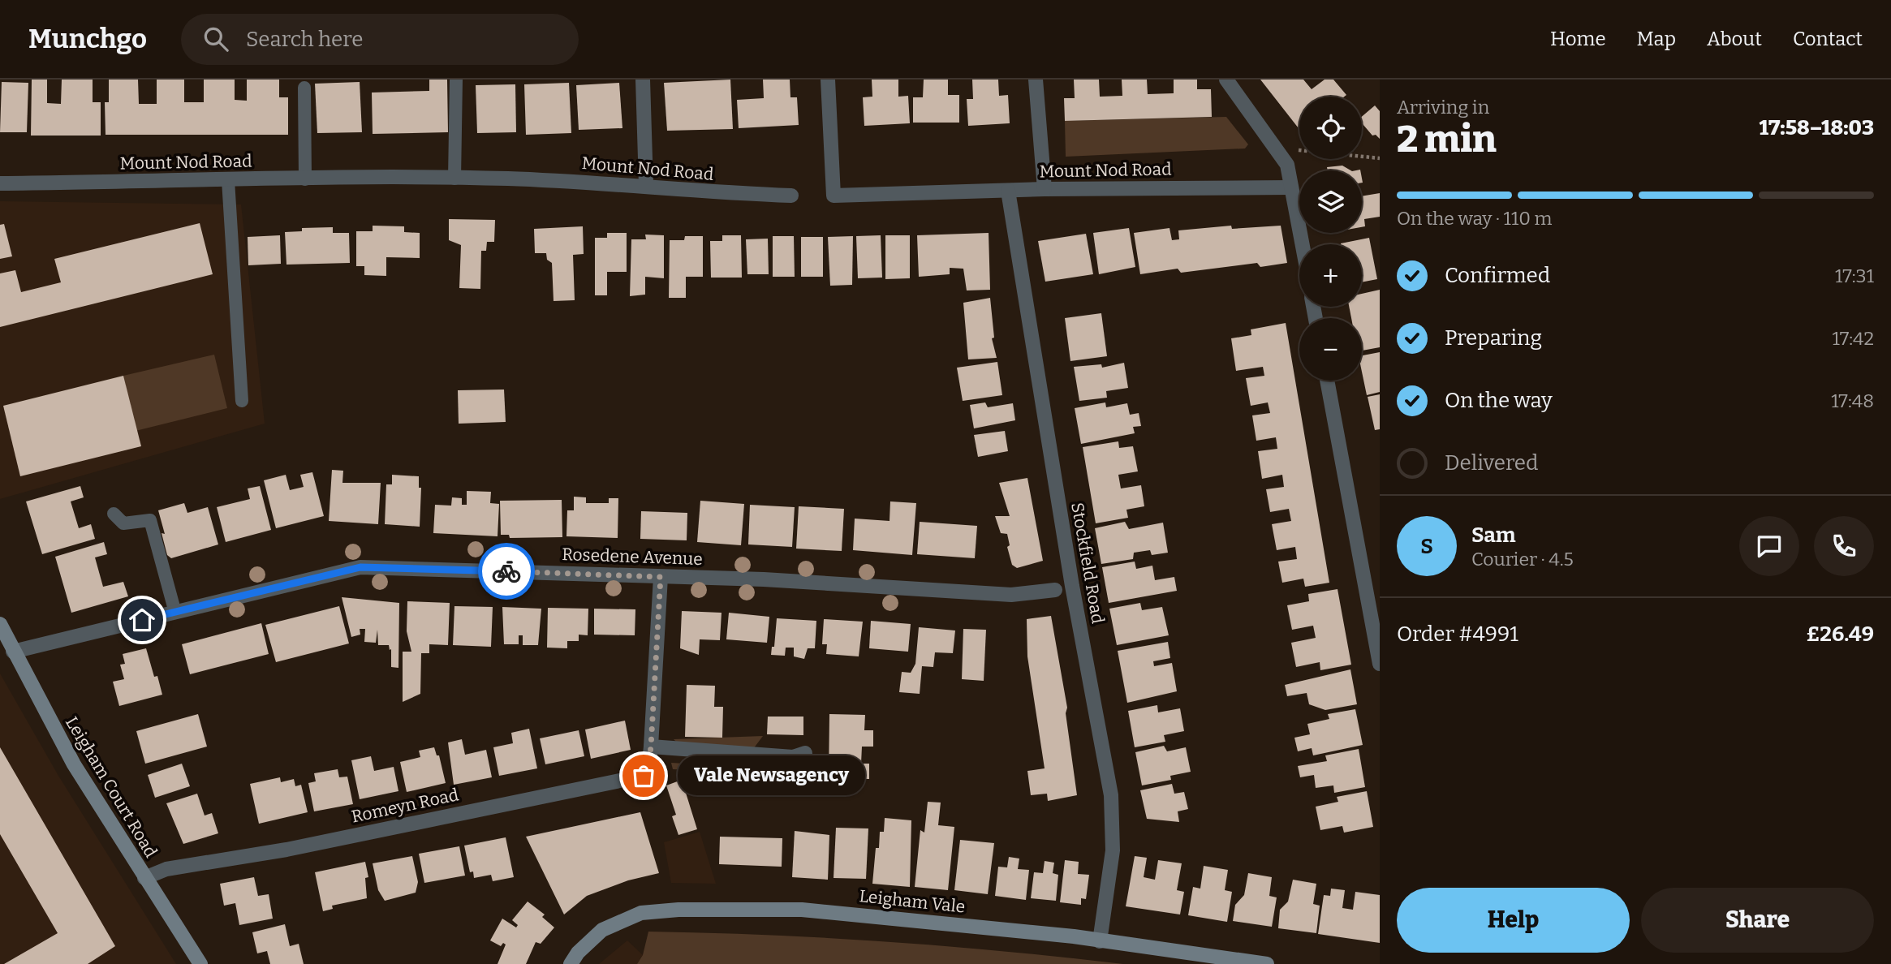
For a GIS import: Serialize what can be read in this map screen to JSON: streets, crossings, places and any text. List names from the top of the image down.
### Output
{
  "streets": {
    "street": [
      "Mount Nod Road",
      "Rosedene Avenue",
      "Stockfield Road",
      "Leigham Court Road",
      "Romeyn Road",
      "Leigham Vale"
    ]
  },
  "crossings": [
    ["Mount Nod Road", "Stockfield Road"],
    ["Rosedene Avenue", "Leigham Court Road"],
    ["Rosedene Avenue", "Romeyn Road"],
    ["Stockfield Road", "Leigham Vale"],
    ["Leigham Court Road", "Romeyn Road"]
  ],
  "places": ["Vale Newsagency"],
  "page": {
    "header": "Munchgo",
    "search": "Search here",
    "nav": [
      "Home",
      "Map",
      "About",
      "Contact"
    ],
    "heading": ["2 min", "Arriving in", "17:58–18:03"],
    "panel": [
      "Sam",
      "Courier · 4.5",
      "Order #4991",
      "£26.49"
    ],
    "map_buttons": ["+", "−"],
    "bar": "On the way · 110 m",
    "list": [
      ["Confirmed", "17:31"],
      ["Preparing", "17:42"],
      ["On the way", "17:48"],
      "Delivered"
    ],
    "round": "S",
    "bubble": "Vale Newsagency",
    "buttons": ["Help", "Share"]
  }
}
